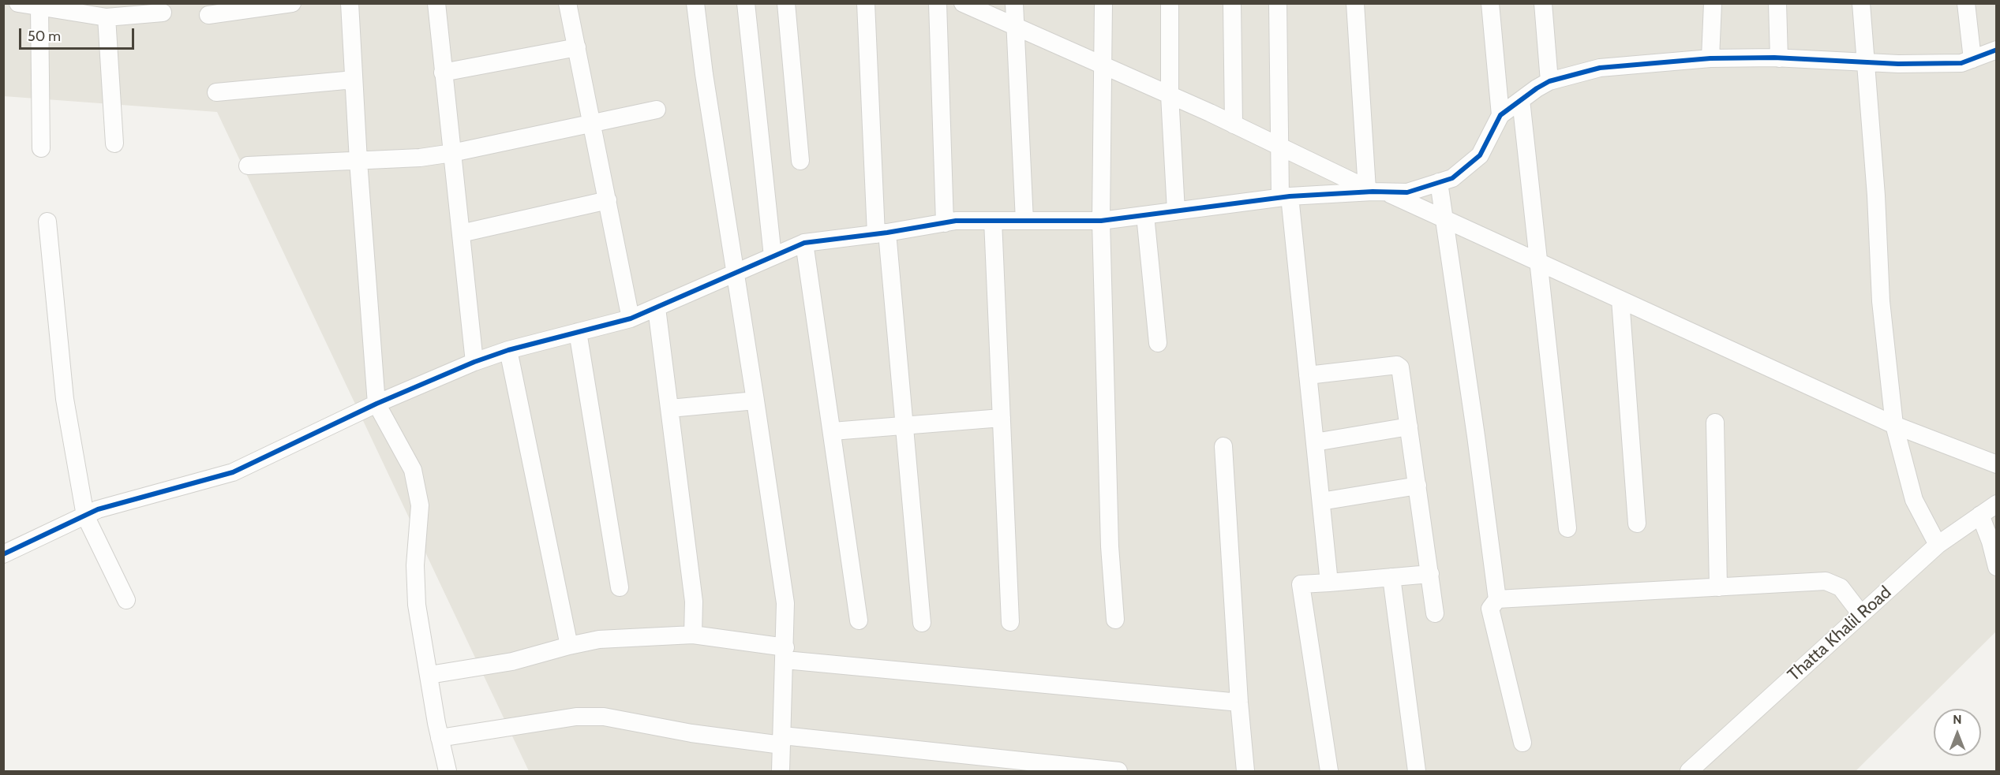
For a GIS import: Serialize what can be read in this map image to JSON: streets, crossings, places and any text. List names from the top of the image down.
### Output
{
  "streets": {
    "street": ["Thatta Khalil Road"]
  },
  "scale_bar": "50 m",
  "north": "top"
}
